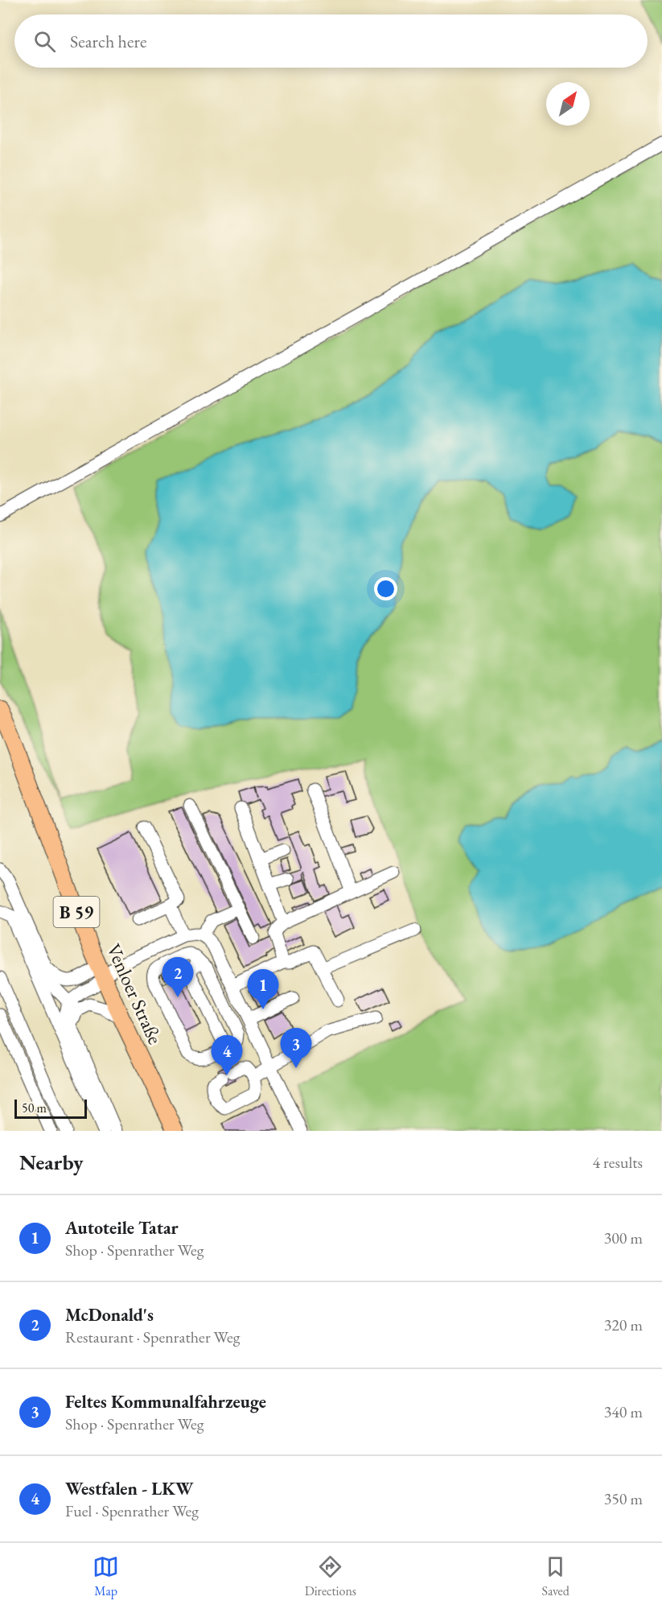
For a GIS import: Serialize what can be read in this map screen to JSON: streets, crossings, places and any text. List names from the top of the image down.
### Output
{
  "streets": {
    "main road": ["B 59", "Venloer Straße"]
  },
  "scale_bar": "50 m",
  "north": "top right",
  "page": {
    "search": "Search here",
    "pins": [
      "2",
      "1",
      "3",
      "4"
    ],
    "scale": "50 m",
    "heading": ["Nearby", "4 results"],
    "list": [
      {
        "mark": "1",
        "name": "Autoteile Tatar",
        "note": "Shop · Spenrather Weg",
        "value": "300 m"
      },
      {
        "mark": "2",
        "name": "McDonald's",
        "note": "Restaurant · Spenrather Weg",
        "value": "320 m"
      },
      {
        "mark": "3",
        "name": "Feltes Kommunalfahrzeuge",
        "note": "Shop · Spenrather Weg",
        "value": "340 m"
      },
      {
        "mark": "4",
        "name": "Westfalen - LKW",
        "note": "Fuel · Spenrather Weg",
        "value": "350 m"
      }
    ],
    "nav": ["Map", "Directions", "Saved"]
  }
}
